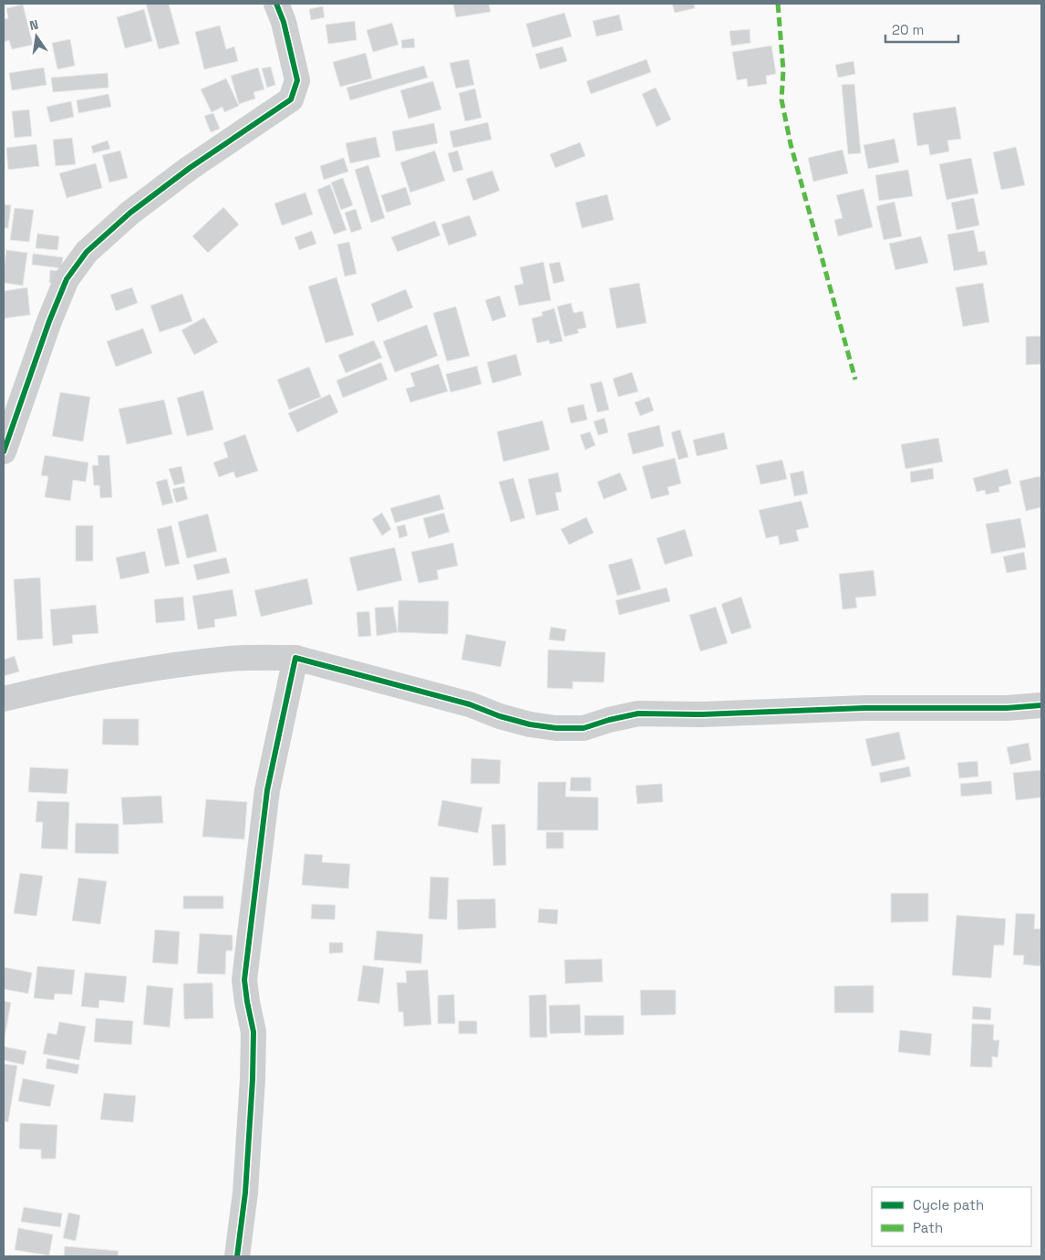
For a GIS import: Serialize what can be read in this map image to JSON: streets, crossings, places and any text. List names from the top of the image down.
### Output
{
  "legend": ["Cycle path", "Path"],
  "scale_bar": "20 m",
  "north": "top"
}
